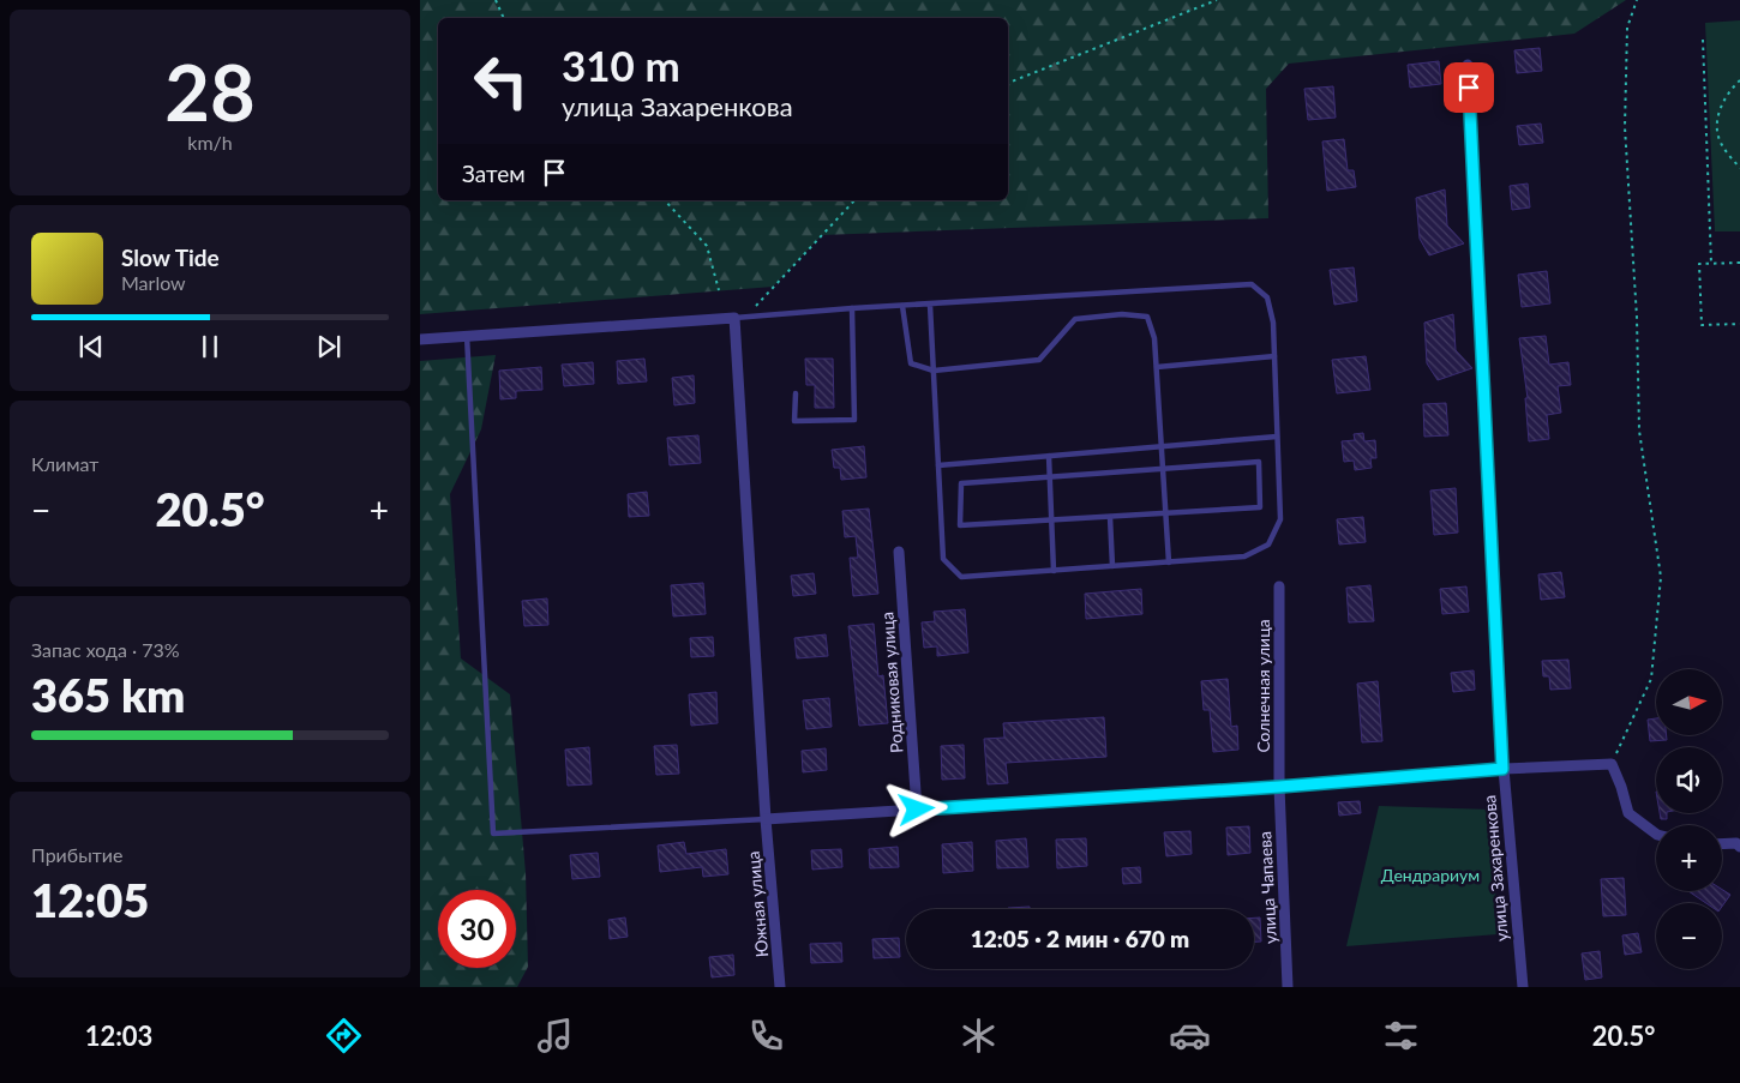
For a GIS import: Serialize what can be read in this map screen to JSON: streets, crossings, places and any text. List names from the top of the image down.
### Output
{
  "streets": {
    "street": [
      "Родниковая улица",
      "Солнечная улица",
      "улица Захаренкова",
      "улица Чапаева",
      "Южная улица"
    ]
  },
  "crossings": [
    ["Солнечная улица", "улица Чапаева"]
  ],
  "parks": ["Дендрариум"],
  "north": "right",
  "page": {
    "tile": [
      ["28", "km/h"],
      "Климат",
      ["Запас хода · 73%", "365 km"],
      ["Прибытие", "12:05"]
    ],
    "turn": ["310 m", "улица Захаренкова"],
    "then": "Затем",
    "song": ["Slow Tide", "Marlow"],
    "heat": ["−", "20.5°", "+"],
    "map_buttons": ["+", "−"],
    "limit": "30",
    "trip": "12:05 · 2 мин · 670 m",
    "tabs": ["12:03", "20.5°"]
  }
}
